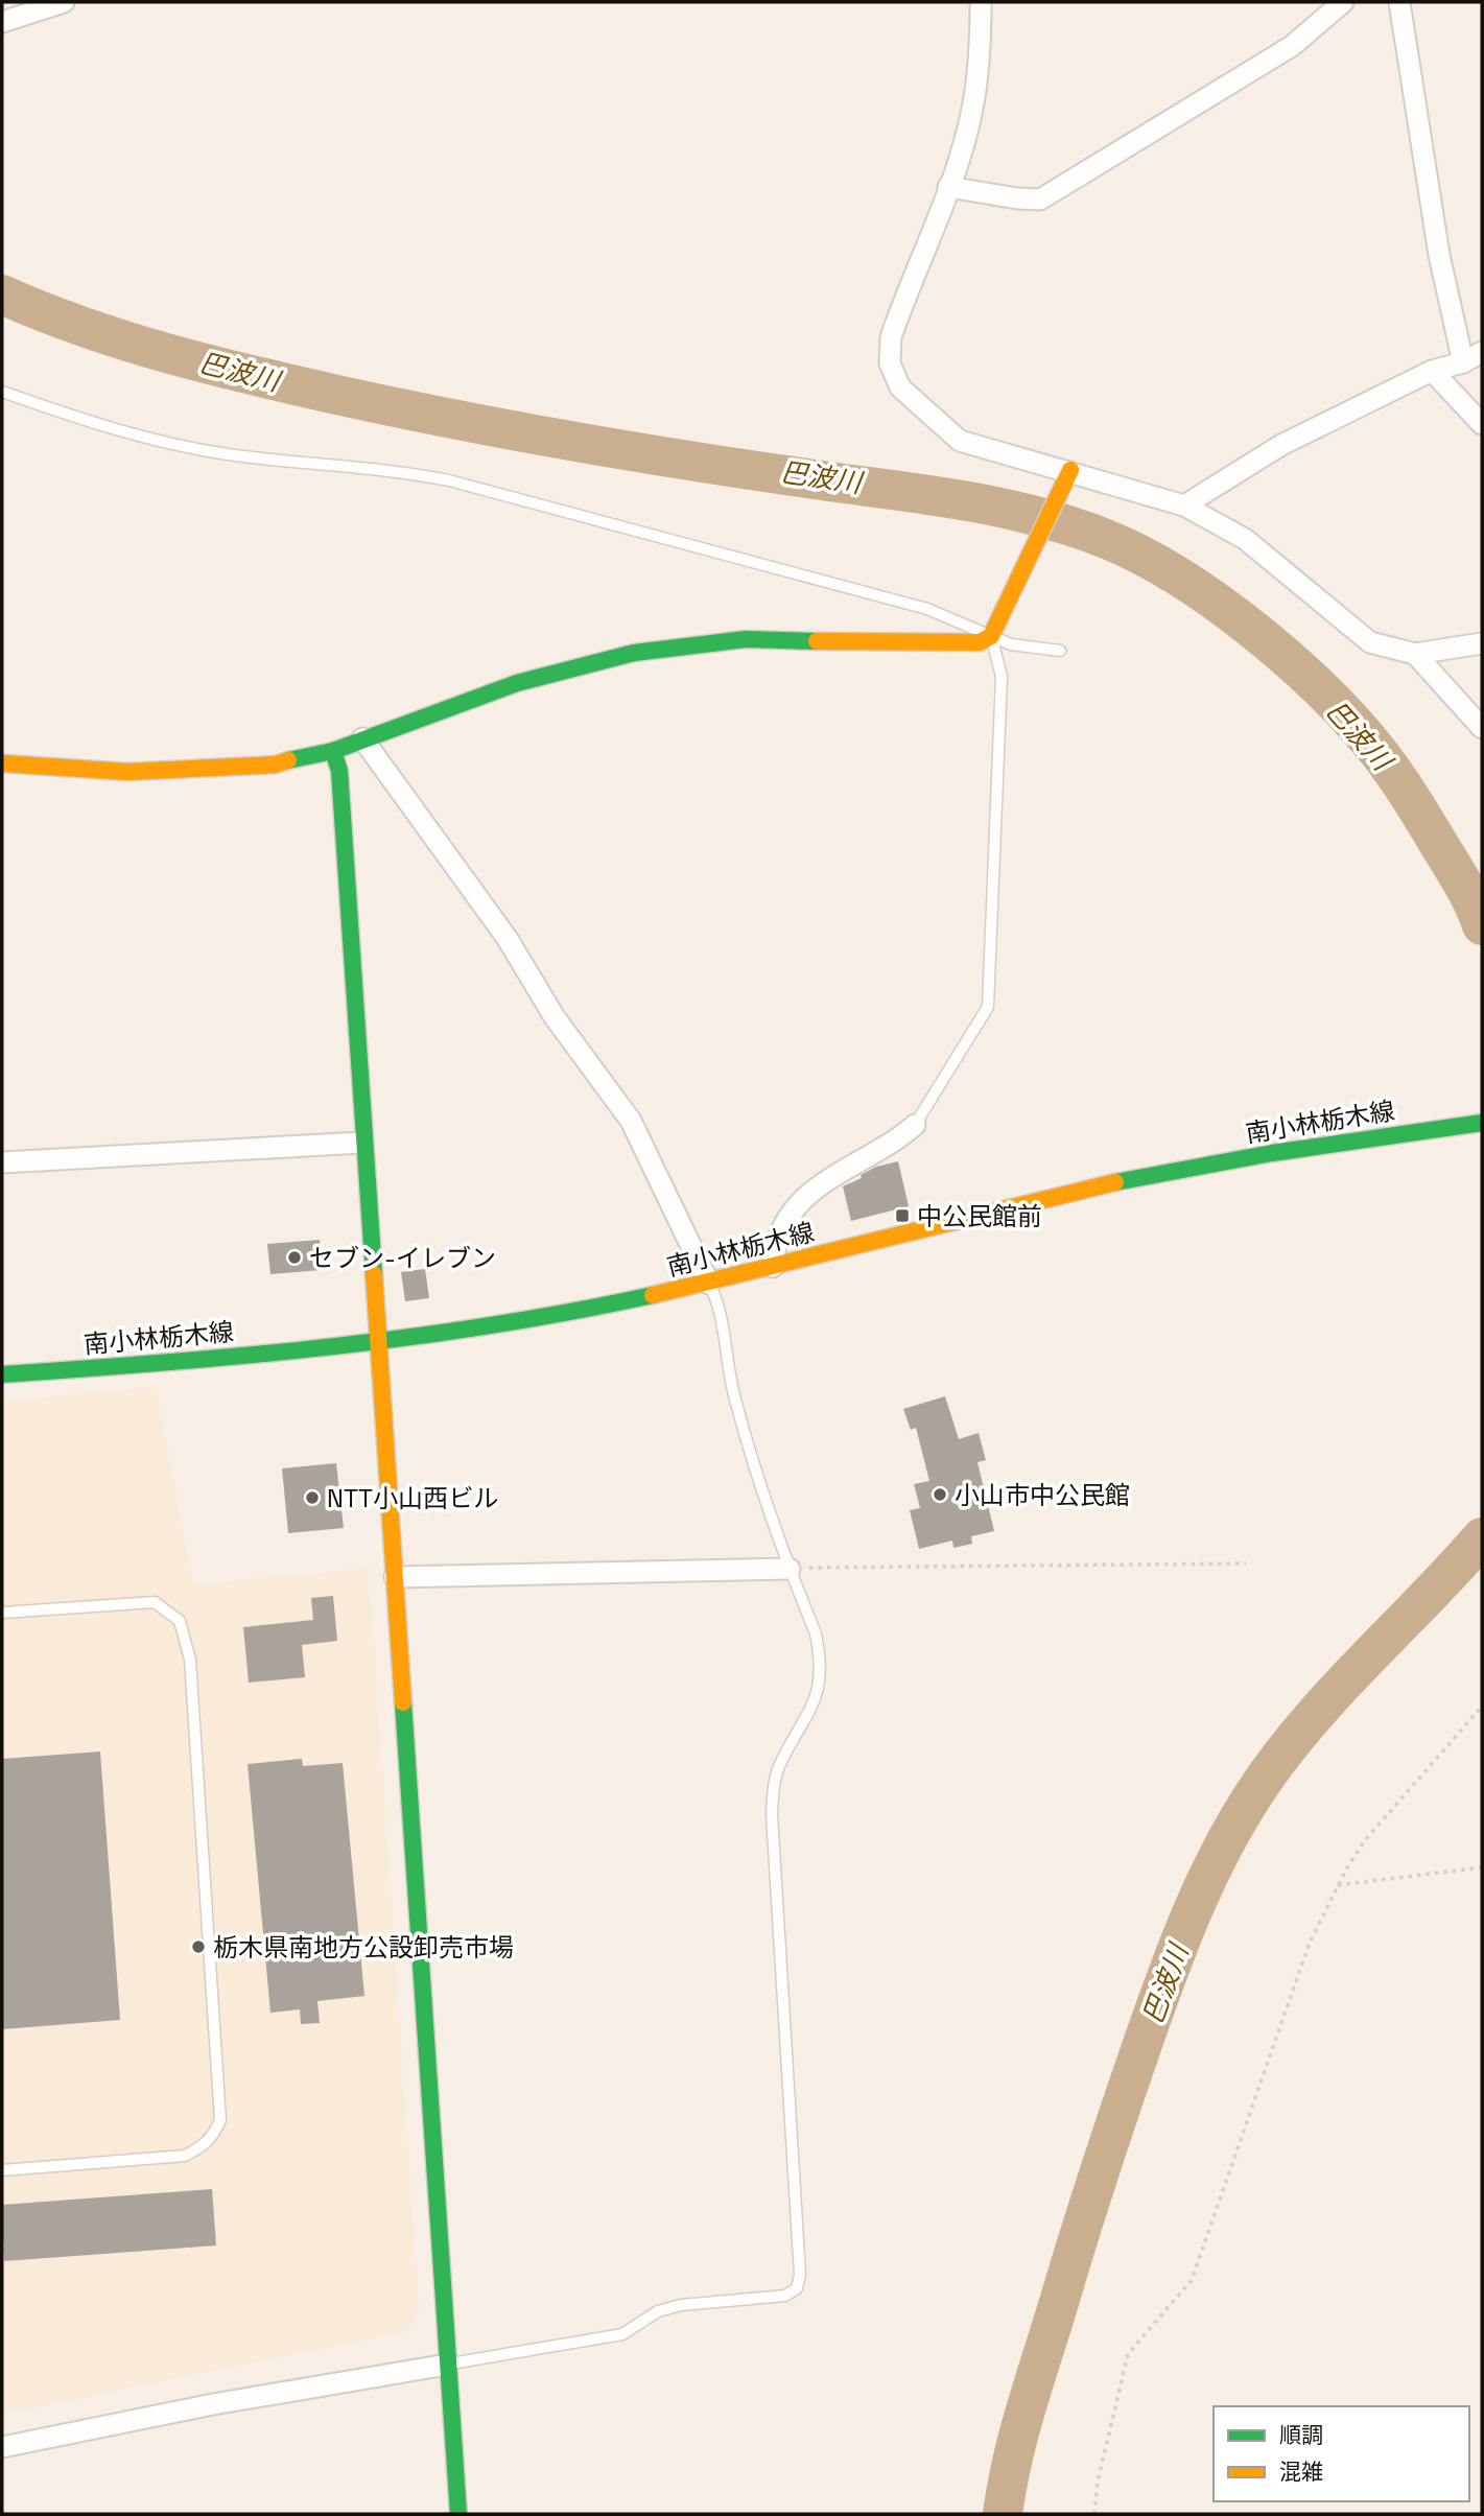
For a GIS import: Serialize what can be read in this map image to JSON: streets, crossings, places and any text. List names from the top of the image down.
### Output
{
  "streets": {
    "street": ["南小林栃木線"]
  },
  "water": ["巴波川"],
  "places": {
    "transit": ["中公民館前"],
    "other": [
      "セブン-イレブン",
      "小山市中公民館",
      "NTT小山西ビル",
      "栃木県南地方公設卸売市場"
    ]
  },
  "legend": ["順調", "混雑"]
}
